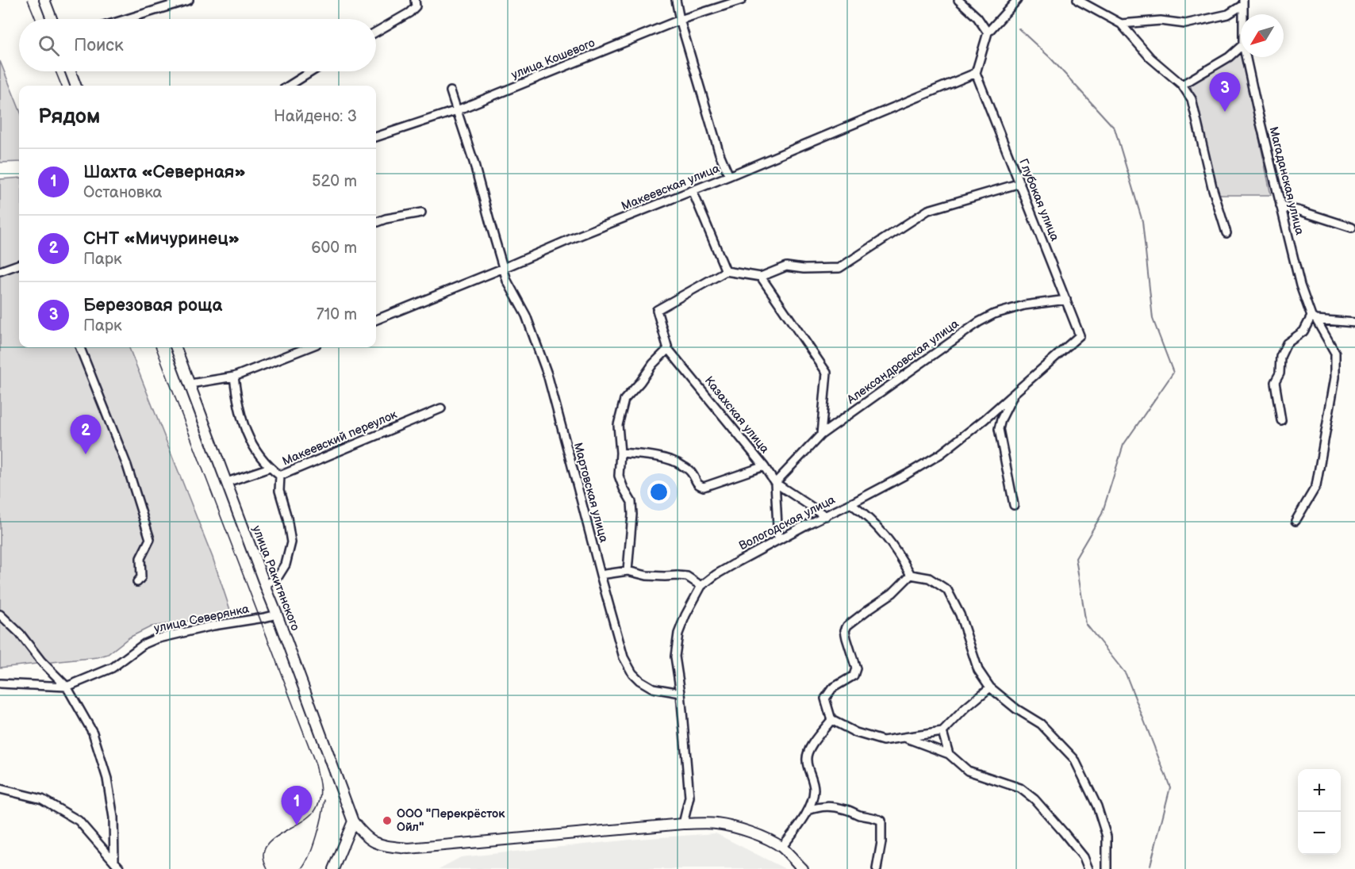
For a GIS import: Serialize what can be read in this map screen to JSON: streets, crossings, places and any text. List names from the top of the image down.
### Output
{
  "streets": {
    "main road": ["улица Ракитянского"],
    "street": [
      "улица Кошевого",
      "Магаданская улица",
      "Макеевская улица",
      "Глубокая улица",
      "Александровская улица",
      "Казахская улица",
      "Макеевский переулок",
      "Мартовская улица",
      "Вологодская улица",
      "улица Северянка"
    ]
  },
  "crossings": [
    ["улица Кошевого", "Мартовская улица"],
    ["Макеевская улица", "Глубокая улица"],
    ["Макеевская улица", "Мартовская улица"],
    ["Глубокая улица", "Александровская улица"],
    ["Глубокая улица", "Вологодская улица"],
    ["Александровская улица", "Казахская улица"],
    ["Макеевский переулок", "улица Ракитянского"],
    ["Мартовская улица", "Вологодская улица"],
    ["улица Ракитянского", "улица Северянка"]
  ],
  "places": ["ООО \"Перекрёсток Ойл\""],
  "north": "bottom left",
  "page": {
    "search": "Поиск",
    "pins": ["3", "2", "1"],
    "heading": ["Рядом", "Найдено: 3"],
    "list": [
      {
        "mark": "1",
        "name": "Шахта «Северная»",
        "note": "Остановка",
        "value": "520 m"
      },
      {
        "mark": "2",
        "name": "СНТ «Мичуринец»",
        "note": "Парк",
        "value": "600 m"
      },
      {
        "mark": "3",
        "name": "Березовая роща",
        "note": "Парк",
        "value": "710 m"
      }
    ],
    "map_buttons": ["+", "−"]
  }
}
